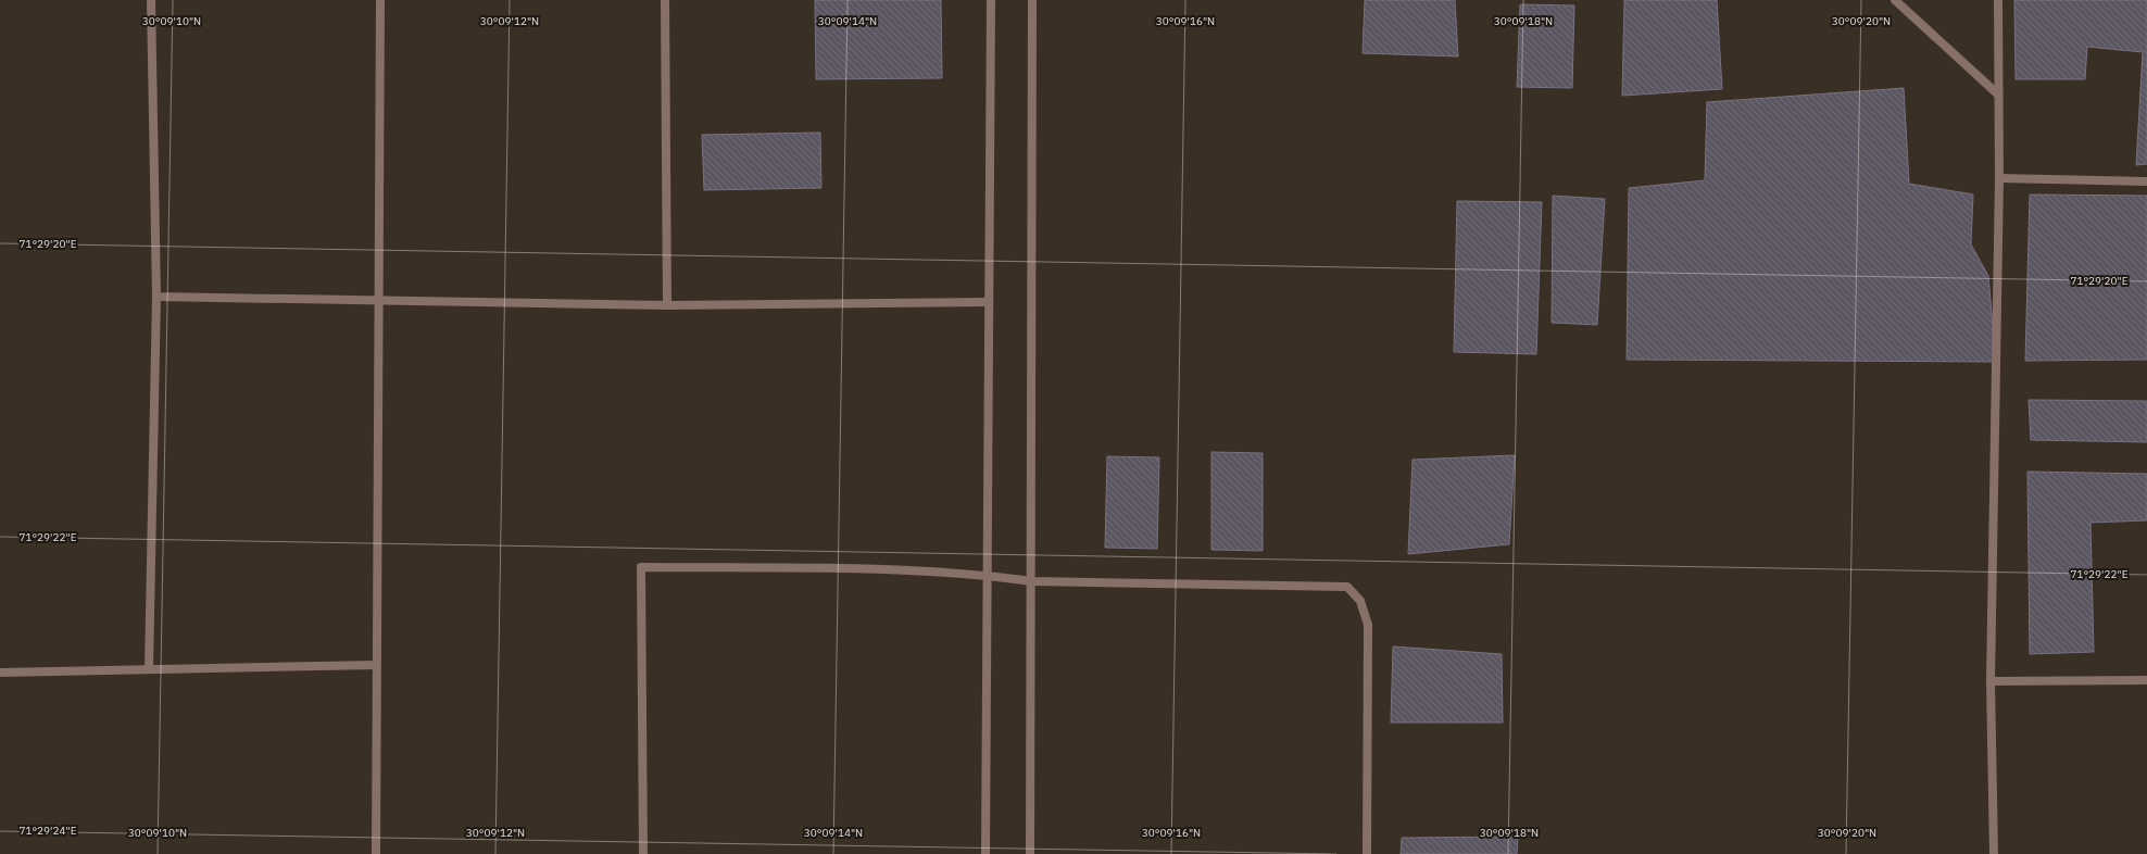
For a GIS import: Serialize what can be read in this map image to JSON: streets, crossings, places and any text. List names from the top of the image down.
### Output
{
  "coordinates": [
    "30°09'10\"N",
    "30°09'12\"N",
    "30°09'14\"N",
    "30°09'16\"N",
    "30°09'18\"N",
    "30°09'20\"N",
    "71°29'20\"E",
    "71°29'22\"E",
    "71°29'24\"E"
  ]
}
